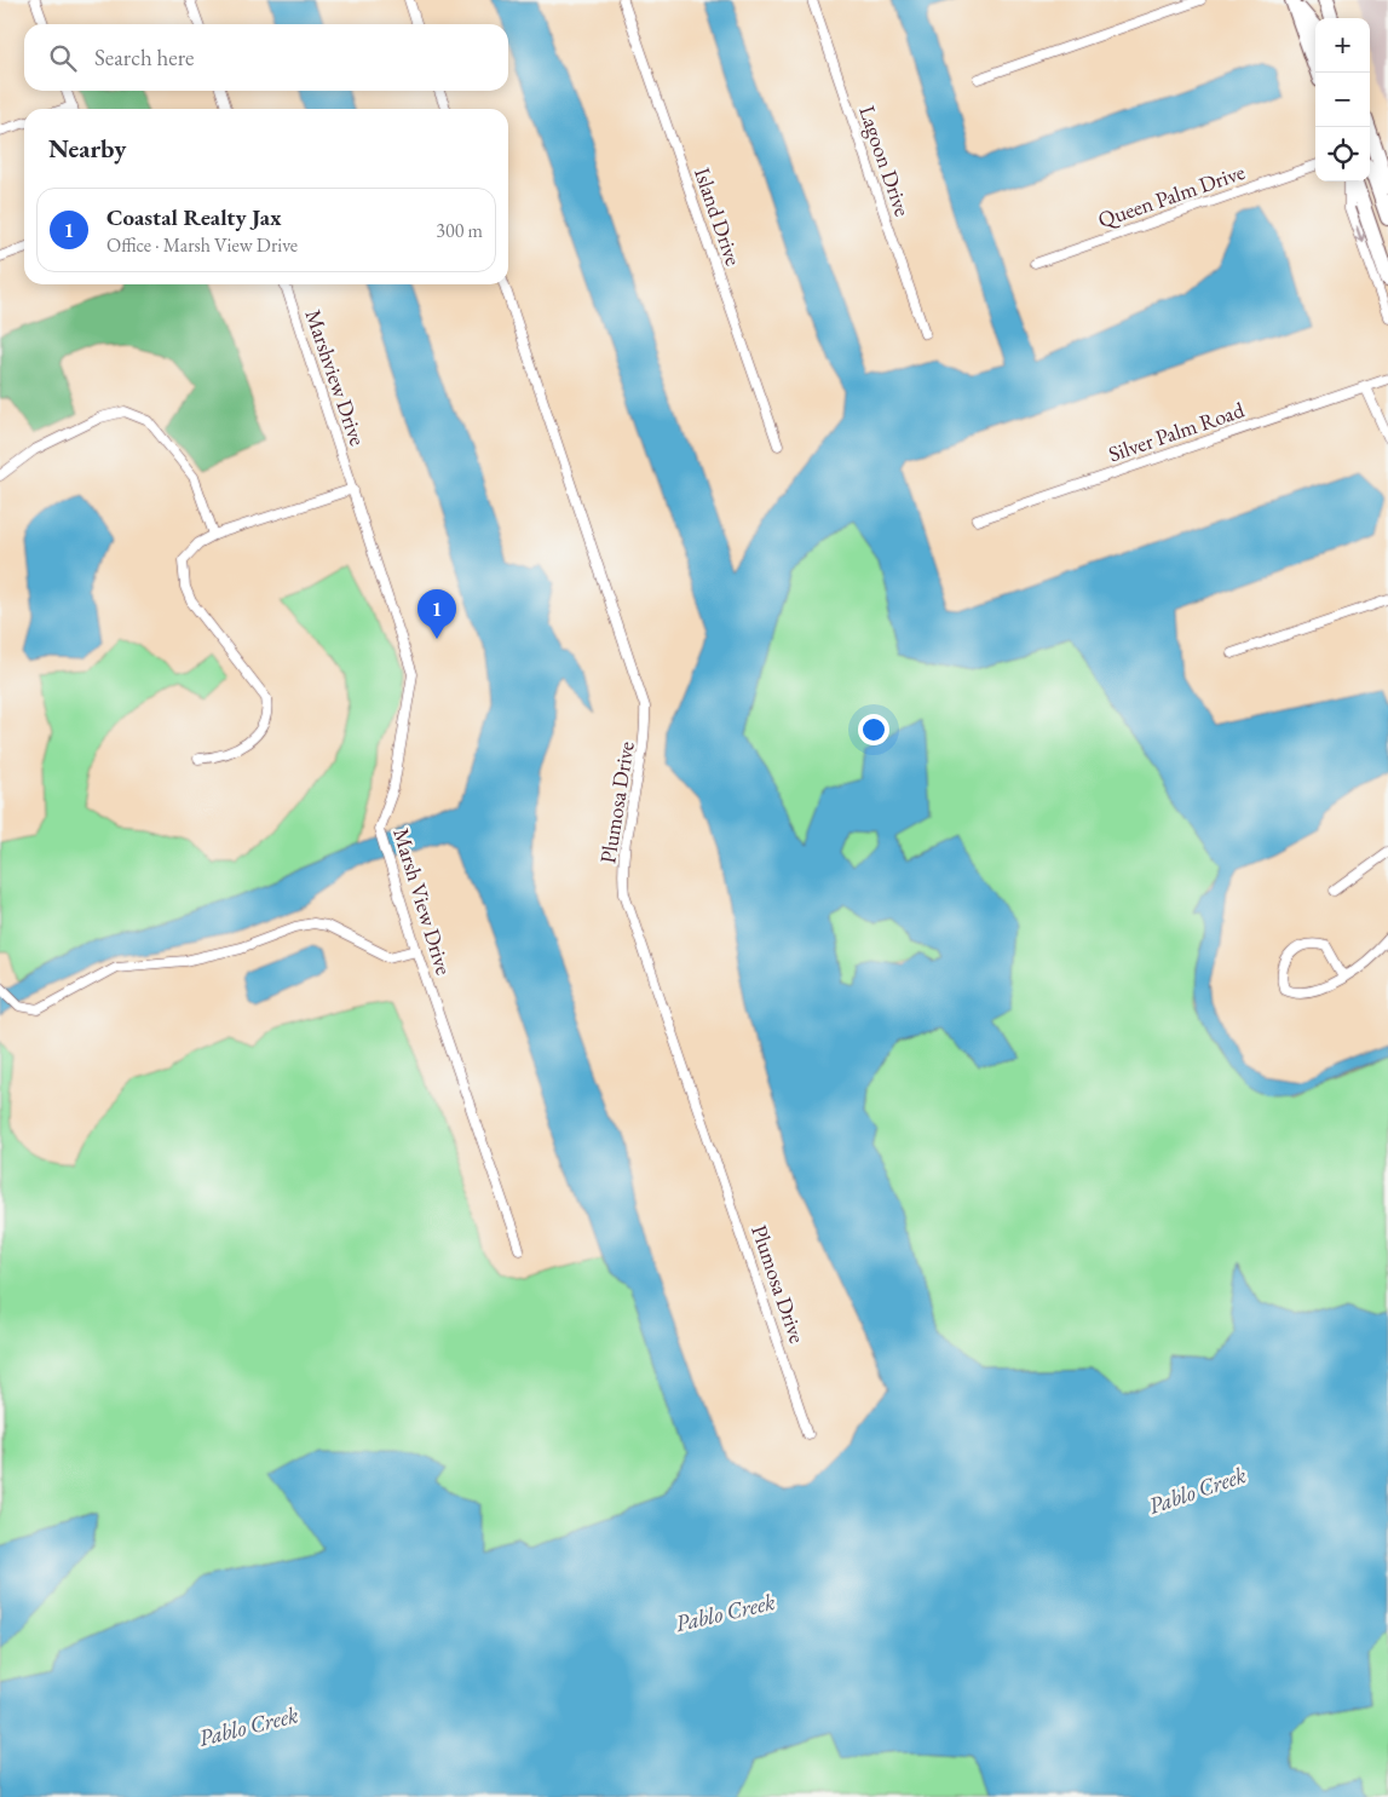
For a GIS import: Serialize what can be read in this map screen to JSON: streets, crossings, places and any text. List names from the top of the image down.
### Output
{
  "streets": {
    "street": [
      "Lagoon Drive",
      "Queen Palm Drive",
      "Island Drive",
      "Marshview Drive",
      "Silver Palm Road",
      "Plumosa Drive",
      "Marsh View Drive"
    ]
  },
  "crossings": [
    ["Marshview Drive", "Marsh View Drive"]
  ],
  "water": ["Pablo Creek"],
  "page": {
    "map_buttons": ["+", "−"],
    "search": "Search here",
    "heading": "Nearby",
    "list": [
      {
        "mark": "1",
        "name": "Coastal Realty Jax",
        "note": "Office · Marsh View Drive",
        "value": "300 m"
      }
    ],
    "pins": "1"
  }
}
